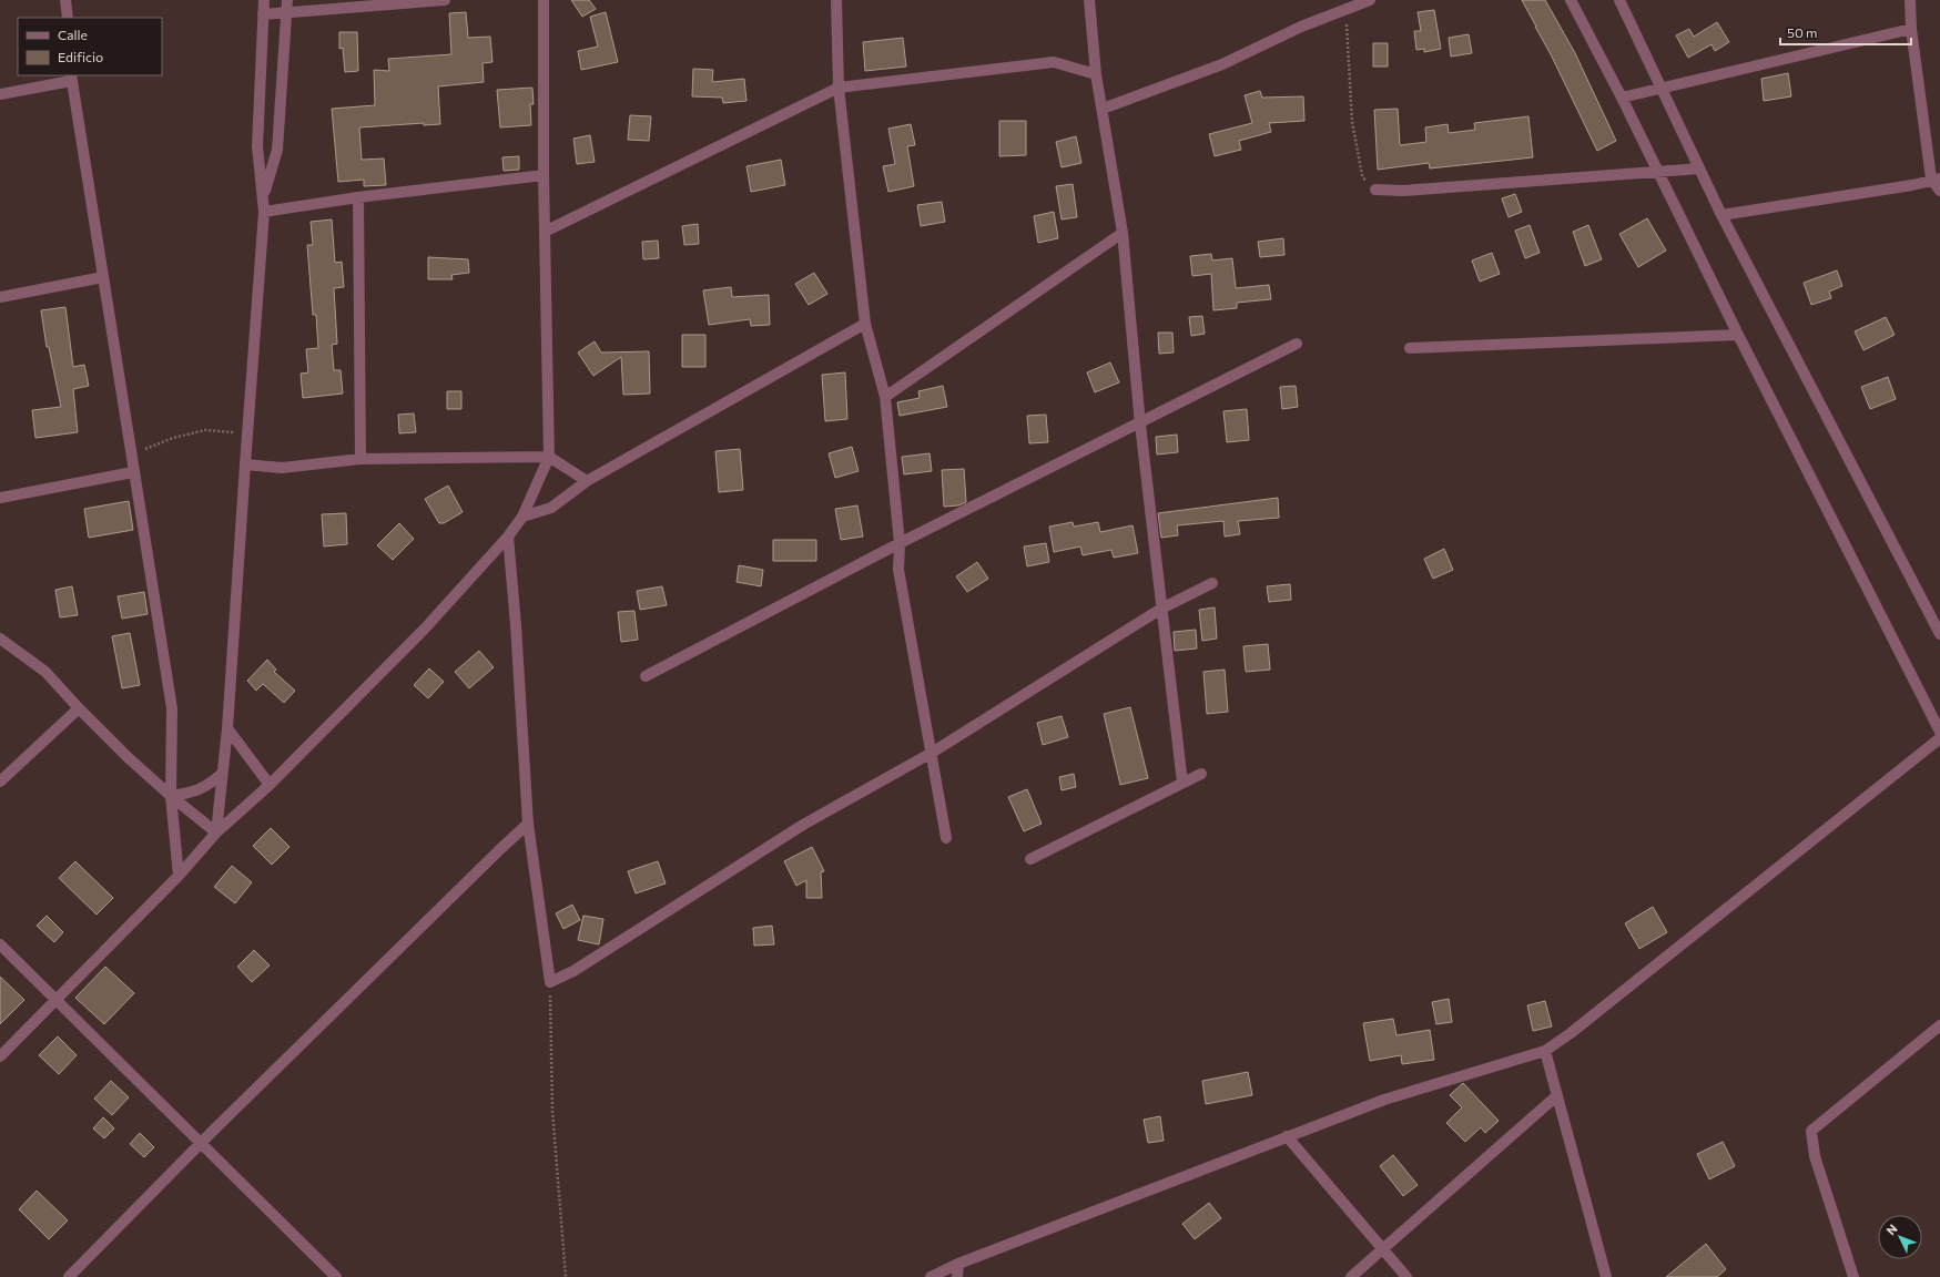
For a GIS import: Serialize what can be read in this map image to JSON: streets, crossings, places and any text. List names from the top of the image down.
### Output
{
  "legend": ["Calle", "Edificio"],
  "scale_bar": "50 m",
  "north": "top left"
}
